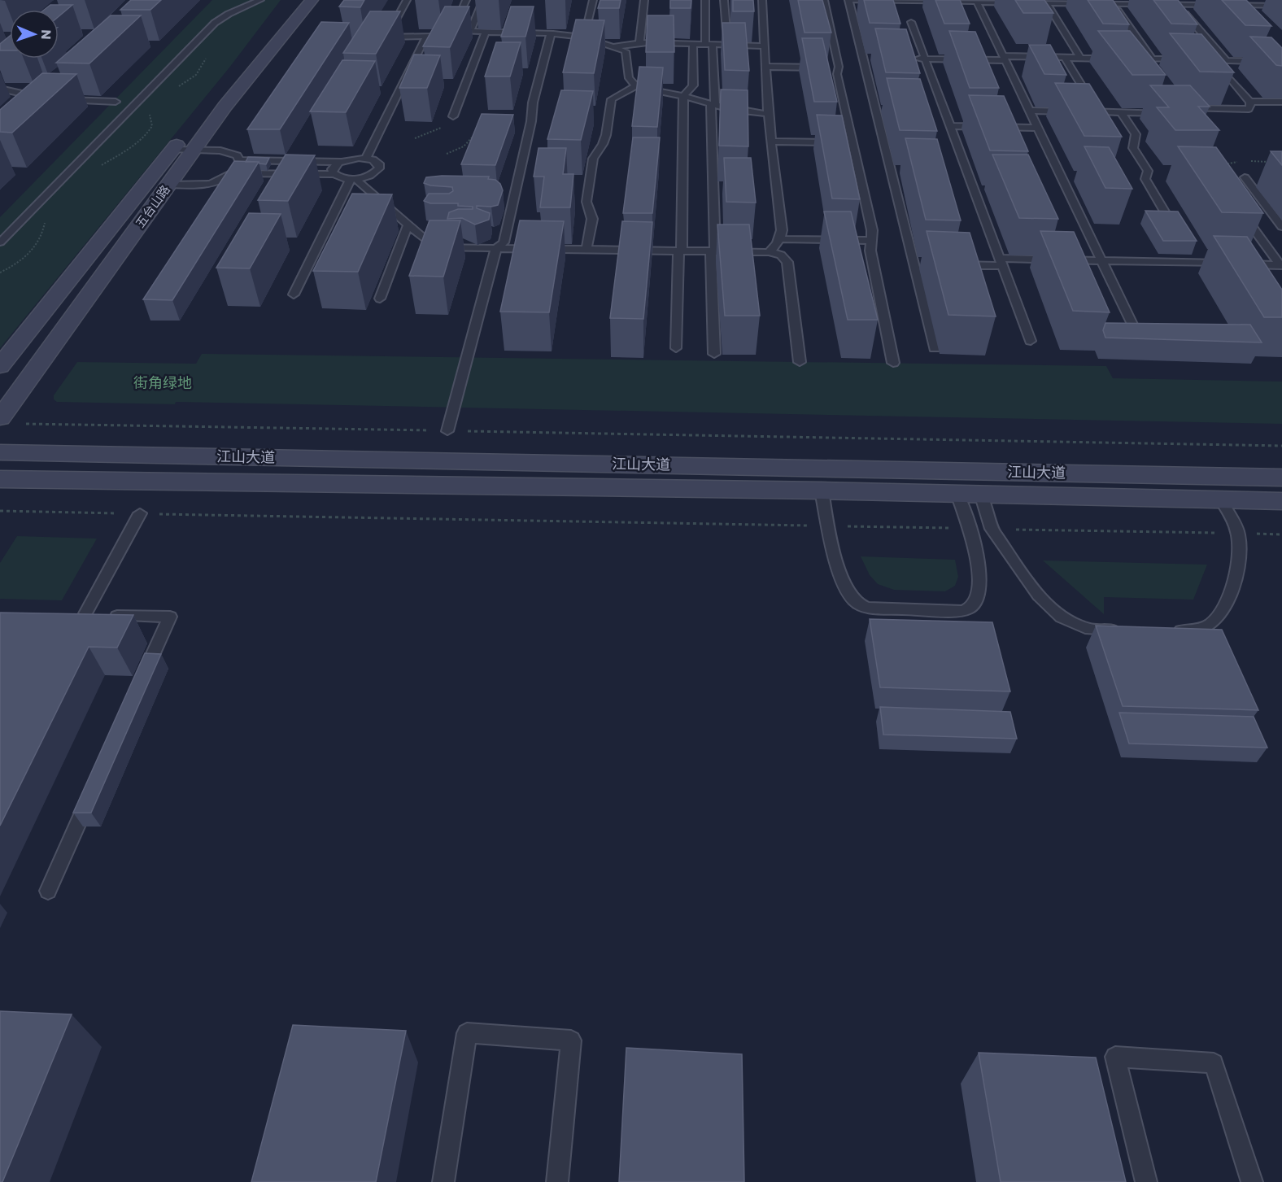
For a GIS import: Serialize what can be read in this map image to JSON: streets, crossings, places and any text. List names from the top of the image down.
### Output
{
  "streets": {
    "main road": ["五台山路", "江山大道"]
  },
  "parks": ["街角绿地"],
  "north": "right"
}
